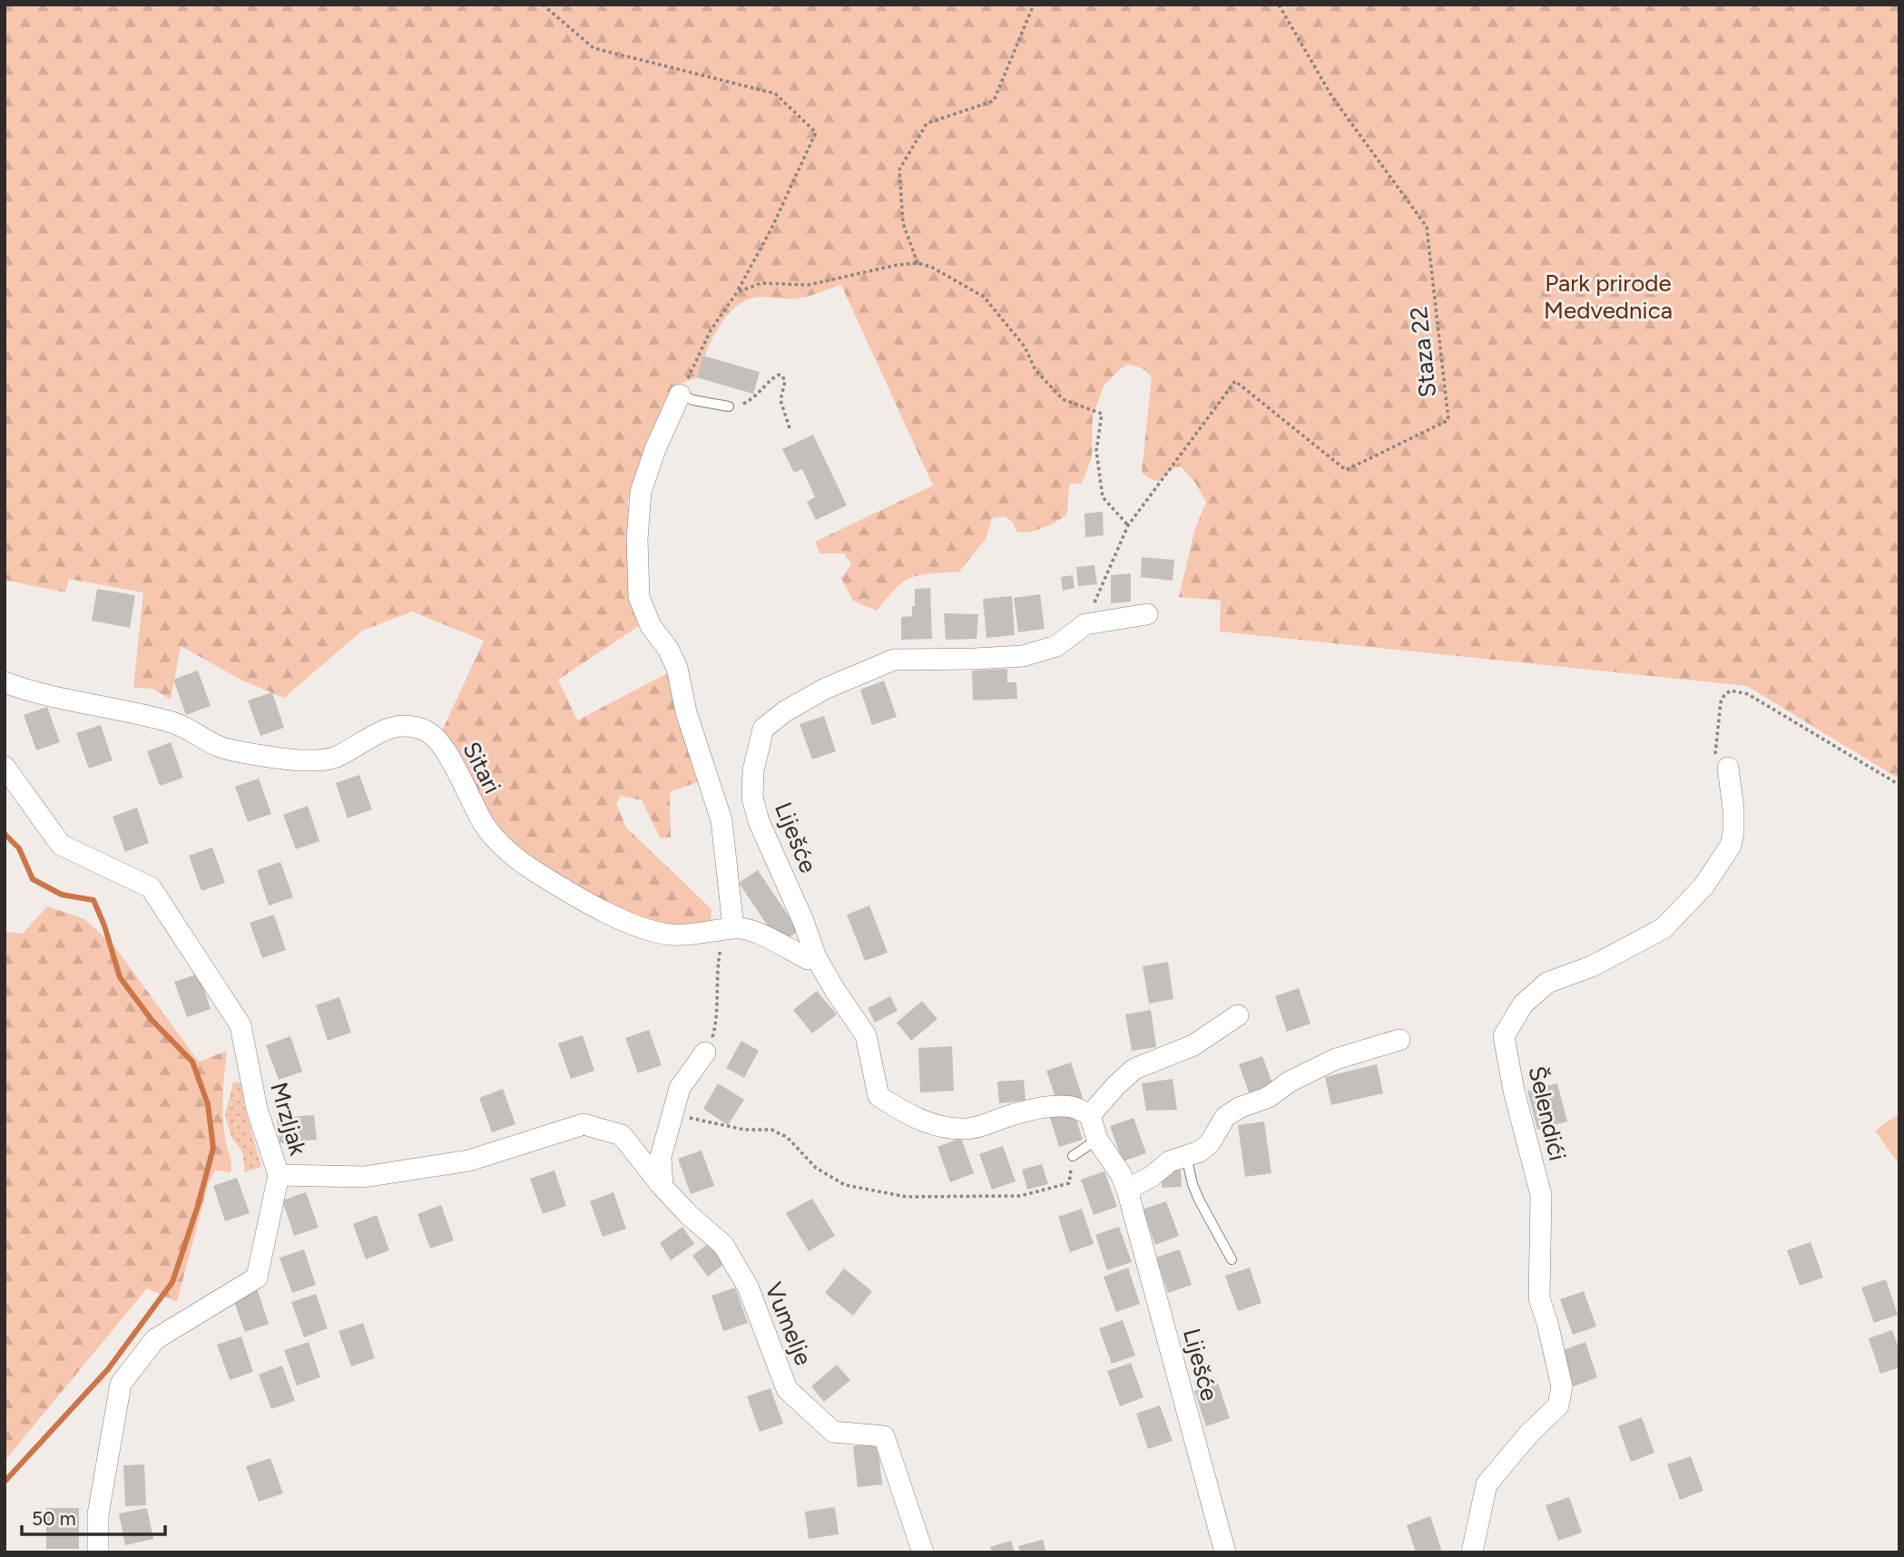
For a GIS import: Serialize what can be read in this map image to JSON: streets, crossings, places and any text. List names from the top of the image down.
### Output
{
  "streets": {
    "street": [
      "Sitari",
      "Liješće",
      "Šelendići",
      "Mrzljak",
      "Vumelje"
    ],
    "path": ["Staza 22"]
  },
  "crossings": [
    ["Sitari", "Liješće"],
    ["Mrzljak", "Vumelje"]
  ],
  "parks": ["Park prirode Medvednica"],
  "scale_bar": "50 m"
}
